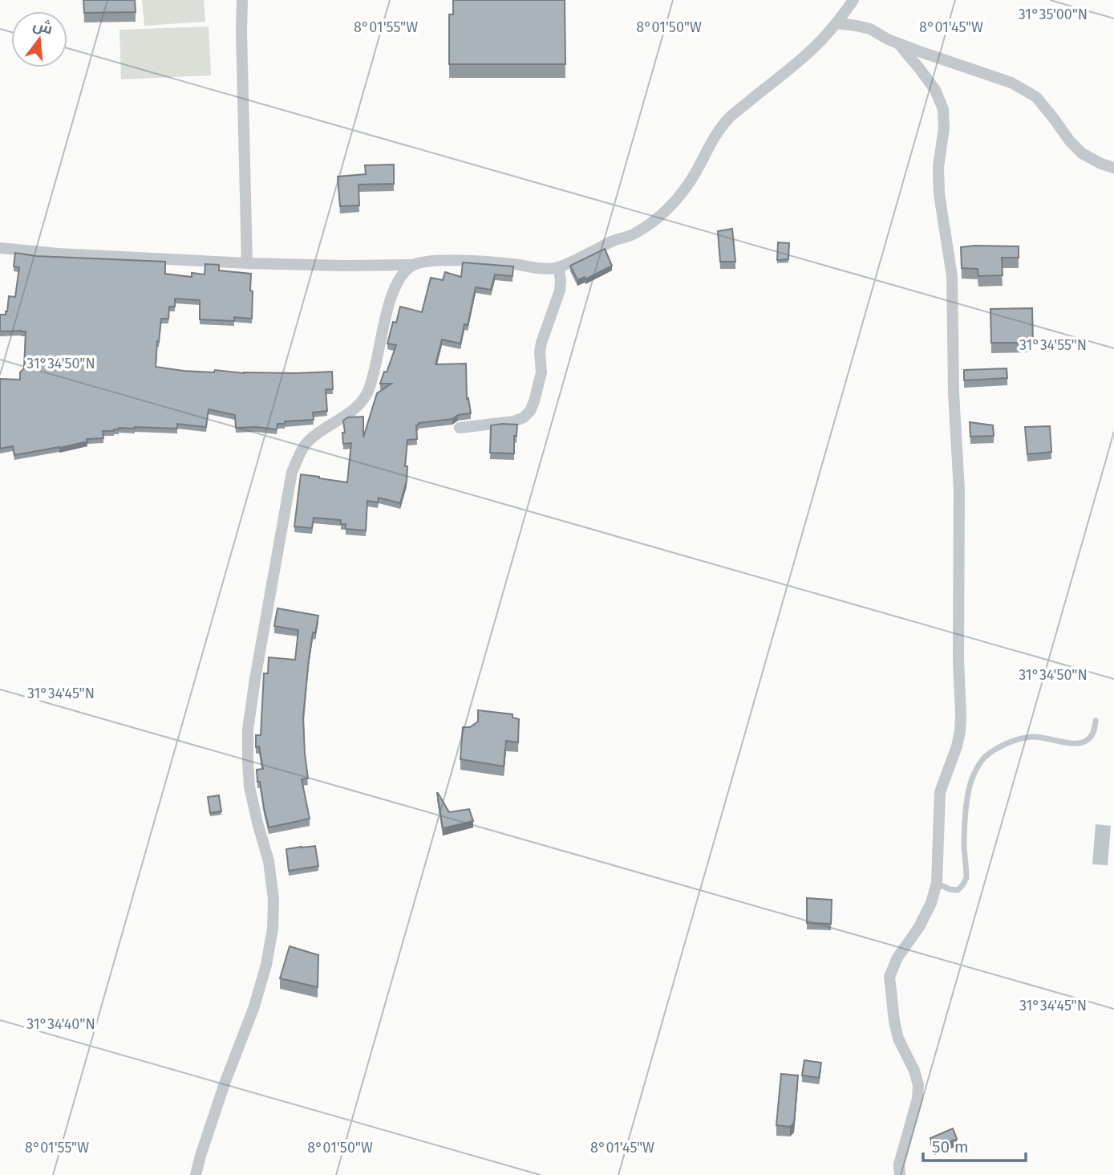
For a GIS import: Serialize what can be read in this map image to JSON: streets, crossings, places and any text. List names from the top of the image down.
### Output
{
  "scale_bar": "50 m",
  "north": "top",
  "coordinates": [
    "31°35'00\"N",
    "8°01'55\"W",
    "8°01'50\"W",
    "8°01'45\"W",
    "31°34'55\"N",
    "31°34'50\"N",
    "31°34'45\"N",
    "31°34'40\"N"
  ]
}
